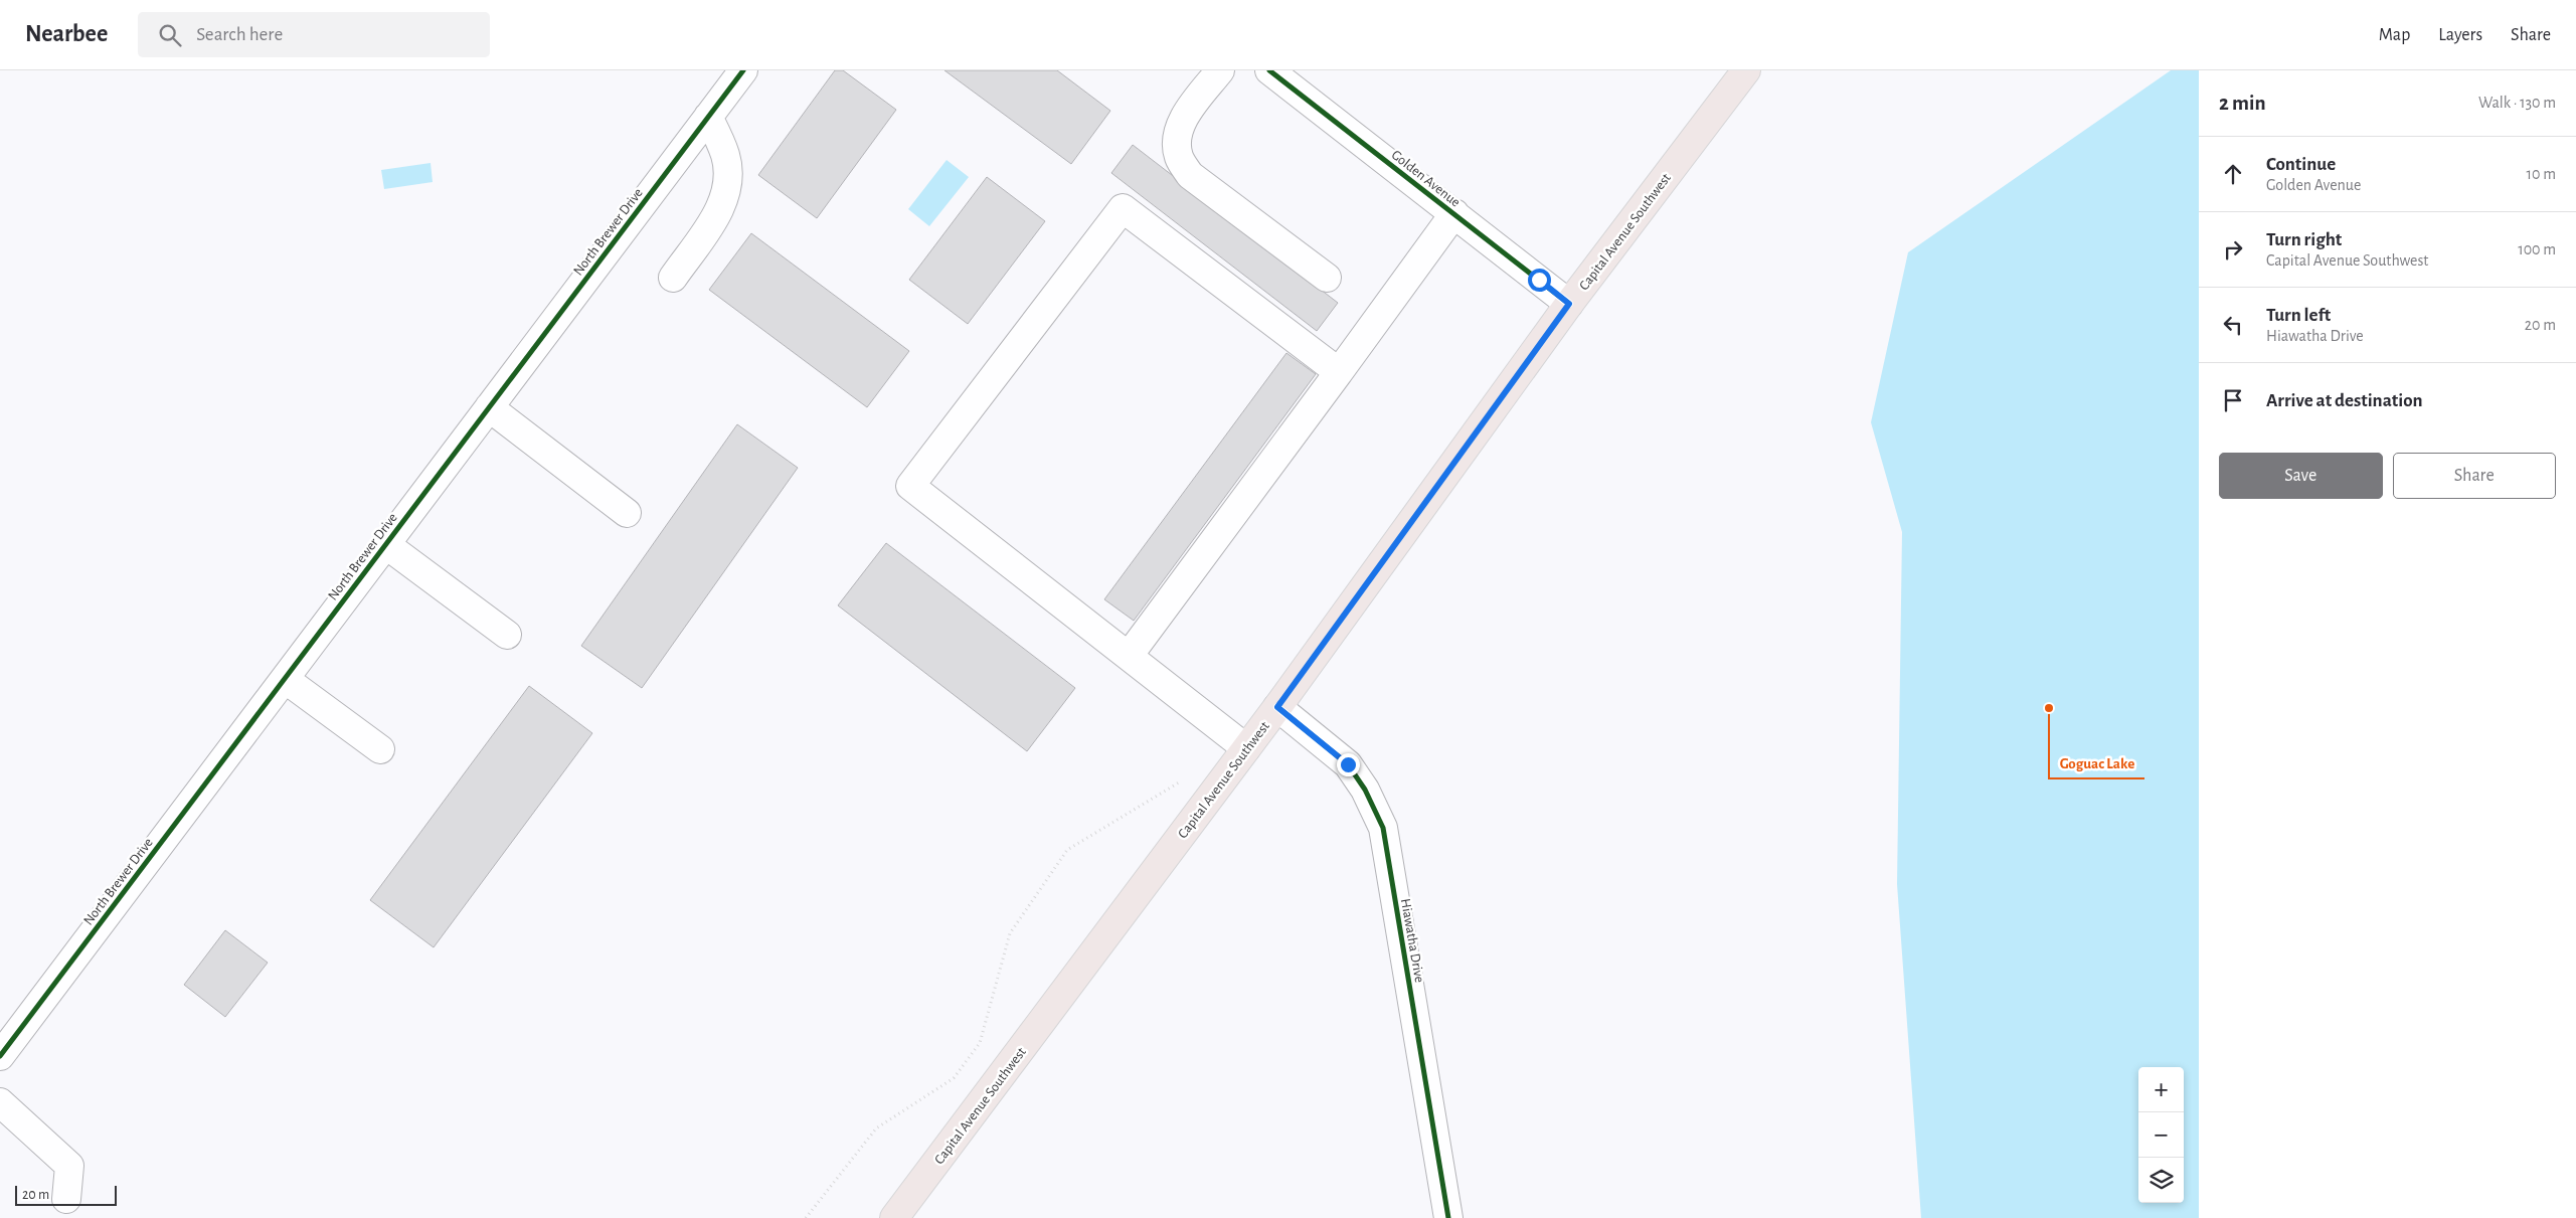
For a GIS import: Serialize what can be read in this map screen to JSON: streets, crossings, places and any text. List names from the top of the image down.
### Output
{
  "streets": {
    "main road": ["Capital Avenue Southwest"],
    "street": ["Golden Avenue", "North Brewer Drive", "Hiawatha Drive"]
  },
  "crossings": [
    ["Golden Avenue", "Capital Avenue Southwest"],
    ["Capital Avenue Southwest", "Hiawatha Drive"]
  ],
  "places": ["Goguac Lake"],
  "scale_bar": "20 m",
  "page": {
    "header": "Nearbee",
    "search": "Search here",
    "nav": ["Map", "Layers", "Share"],
    "heading": ["2 min", "Walk · 130 m"],
    "list": [
      ["Continue", "Golden Avenue", "10 m"],
      ["Turn right", "Capital Avenue Southwest", "100 m"],
      ["Turn left", "Hiawatha Drive", "20 m"],
      "Arrive at destination"
    ],
    "buttons": ["Save", "Share"],
    "map_buttons": ["+", "−"],
    "scale": "20 m"
  }
}
